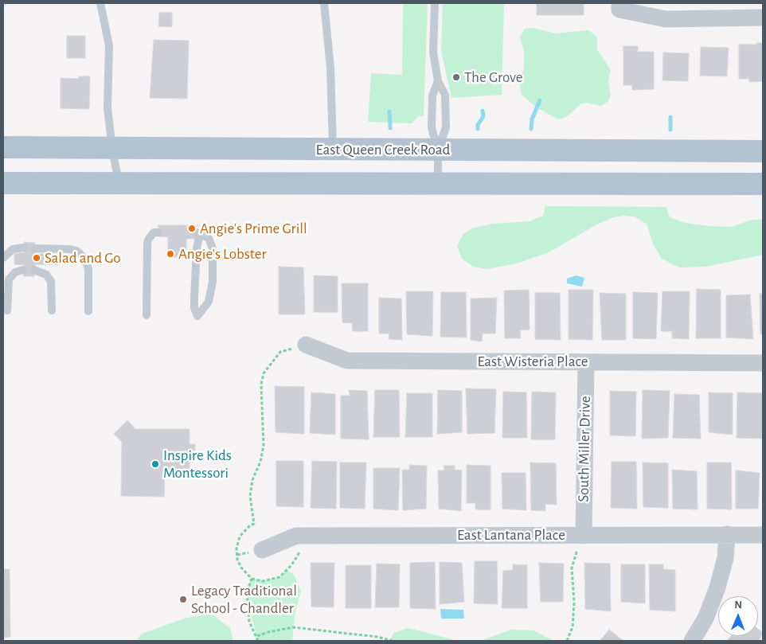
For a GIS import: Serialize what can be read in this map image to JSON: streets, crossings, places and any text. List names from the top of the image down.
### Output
{
  "streets": {
    "main road": ["East Queen Creek Road"],
    "street": ["East Wisteria Place", "South Miller Drive", "East Lantana Place"]
  },
  "crossings": [
    ["East Wisteria Place", "South Miller Drive"],
    ["South Miller Drive", "East Lantana Place"]
  ],
  "places": [
    "The Grove",
    "Angie's Prime Grill",
    "Angie's Lobster",
    "Salad and Go",
    "Inspire Kids Montessori",
    "Legacy Traditional School - Chandler"
  ],
  "north": "top"
}
